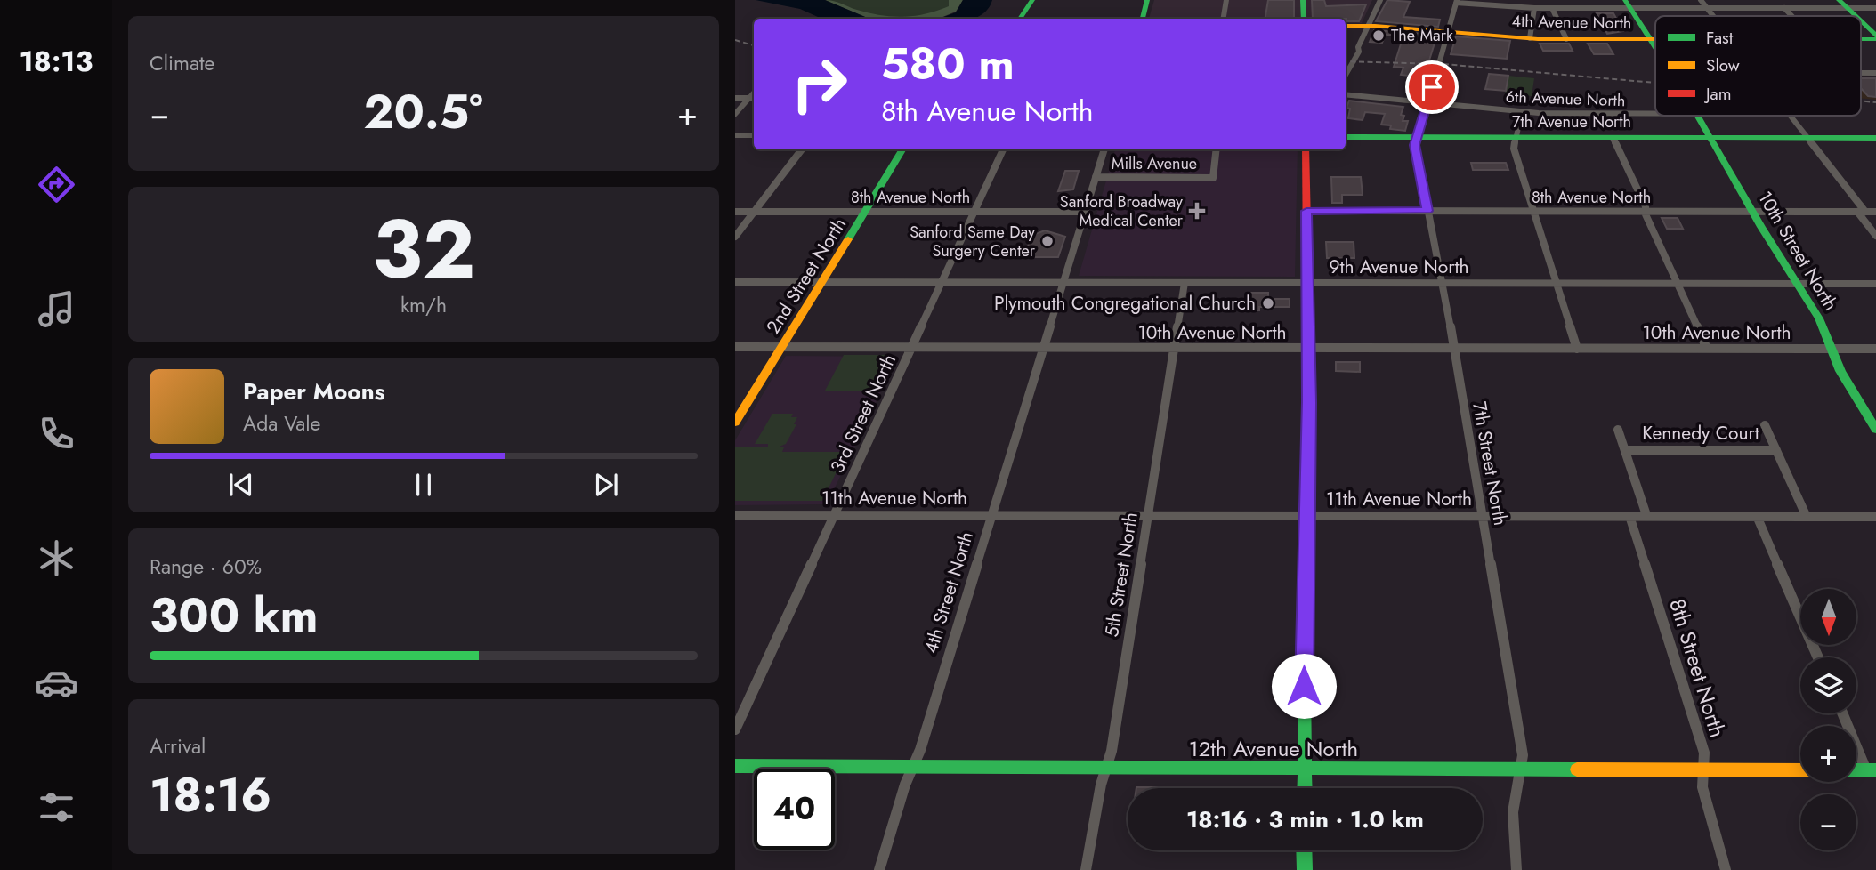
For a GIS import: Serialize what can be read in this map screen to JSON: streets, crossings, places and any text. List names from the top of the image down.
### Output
{
  "streets": {
    "street": [
      "4th Avenue North",
      "6th Avenue North",
      "7th Avenue North",
      "Mills Avenue",
      "8th Avenue North",
      "10th Street North",
      "9th Avenue North",
      "2nd Street North",
      "10th Avenue North",
      "3rd Street North",
      "Kennedy Court",
      "7th Street North",
      "11th Avenue North",
      "5th Street North",
      "4th Street North",
      "8th Street North",
      "12th Avenue North"
    ]
  },
  "crossings": [
    ["4th Avenue North", "7th Street North"],
    ["6th Avenue North", "7th Avenue North"],
    ["6th Avenue North", "7th Street North"],
    ["7th Avenue North", "10th Street North"],
    ["7th Avenue North", "7th Street North"],
    ["Mills Avenue", "4th Street North"],
    ["8th Avenue North", "10th Street North"],
    ["8th Avenue North", "2nd Street North"],
    ["8th Avenue North", "3rd Street North"],
    ["8th Avenue North", "7th Street North"],
    ["8th Avenue North", "4th Street North"],
    ["10th Street North", "9th Avenue North"],
    ["10th Street North", "10th Avenue North"],
    ["9th Avenue North", "2nd Street North"],
    ["9th Avenue North", "3rd Street North"],
    ["9th Avenue North", "7th Street North"],
    ["9th Avenue North", "5th Street North"],
    ["9th Avenue North", "4th Street North"],
    ["2nd Street North", "10th Avenue North"],
    ["10th Avenue North", "3rd Street North"],
    ["10th Avenue North", "7th Street North"],
    ["10th Avenue North", "5th Street North"],
    ["10th Avenue North", "4th Street North"],
    ["3rd Street North", "11th Avenue North"],
    ["7th Street North", "11th Avenue North"],
    ["7th Street North", "12th Avenue North"],
    ["11th Avenue North", "5th Street North"],
    ["11th Avenue North", "4th Street North"],
    ["11th Avenue North", "8th Street North"],
    ["5th Street North", "12th Avenue North"],
    ["4th Street North", "12th Avenue North"],
    ["8th Street North", "12th Avenue North"]
  ],
  "places": {
    "other": ["The Mark", "Sanford Same Day Surgery Center", "Plymouth Congregational Church"],
    "health": ["Sanford Broadway Medical Center"]
  },
  "legend": ["Fast", "Slow", "Jam"],
  "north": "bottom",
  "page": {
    "tabs": "18:13",
    "tile": [
      "Climate",
      ["32", "km/h"],
      ["Range · 60%", "300 km"],
      ["Arrival", "18:16"]
    ],
    "turn": ["580 m", "8th Avenue North"],
    "heat": ["−", "20.5°", "+"],
    "song": ["Paper Moons", "Ada Vale"],
    "map_buttons": ["+", "−"],
    "limit": "40",
    "trip": "18:16 · 3 min · 1.0 km"
  }
}
